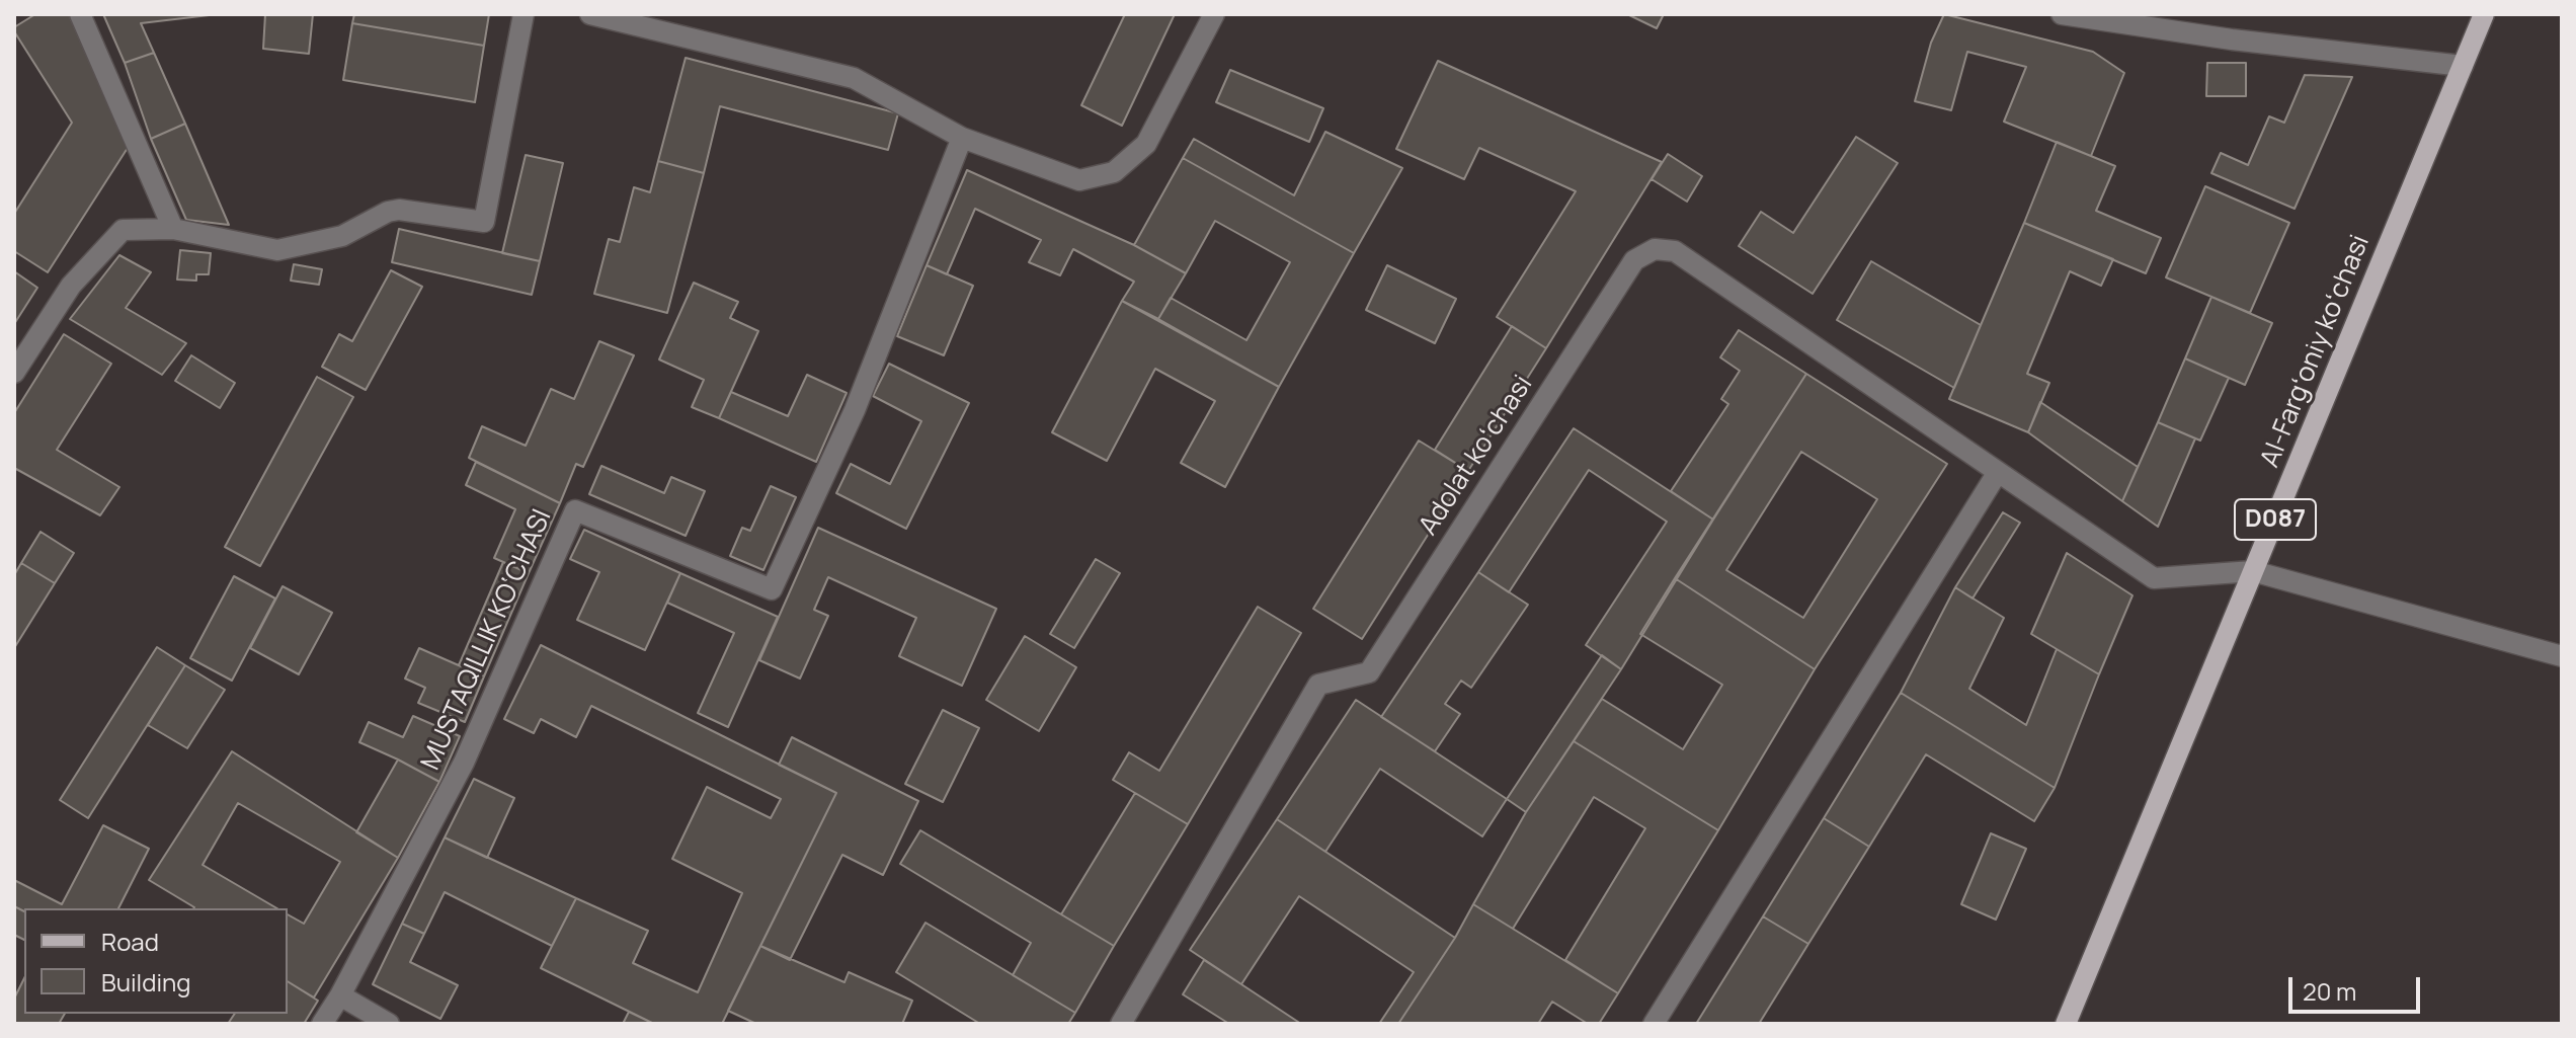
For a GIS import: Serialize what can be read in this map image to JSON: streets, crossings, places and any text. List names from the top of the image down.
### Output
{
  "streets": {
    "main road": ["Al-Fargʻoniy koʻchasi", "D087"],
    "street": ["Adolat koʻchasi", "MUSTAQILLIK KO‘CHASI"]
  },
  "crossings": [
    ["Al-Fargʻoniy koʻchasi", "Adolat koʻchasi"]
  ],
  "legend": ["Road", "Building"],
  "scale_bar": "20 m"
}
